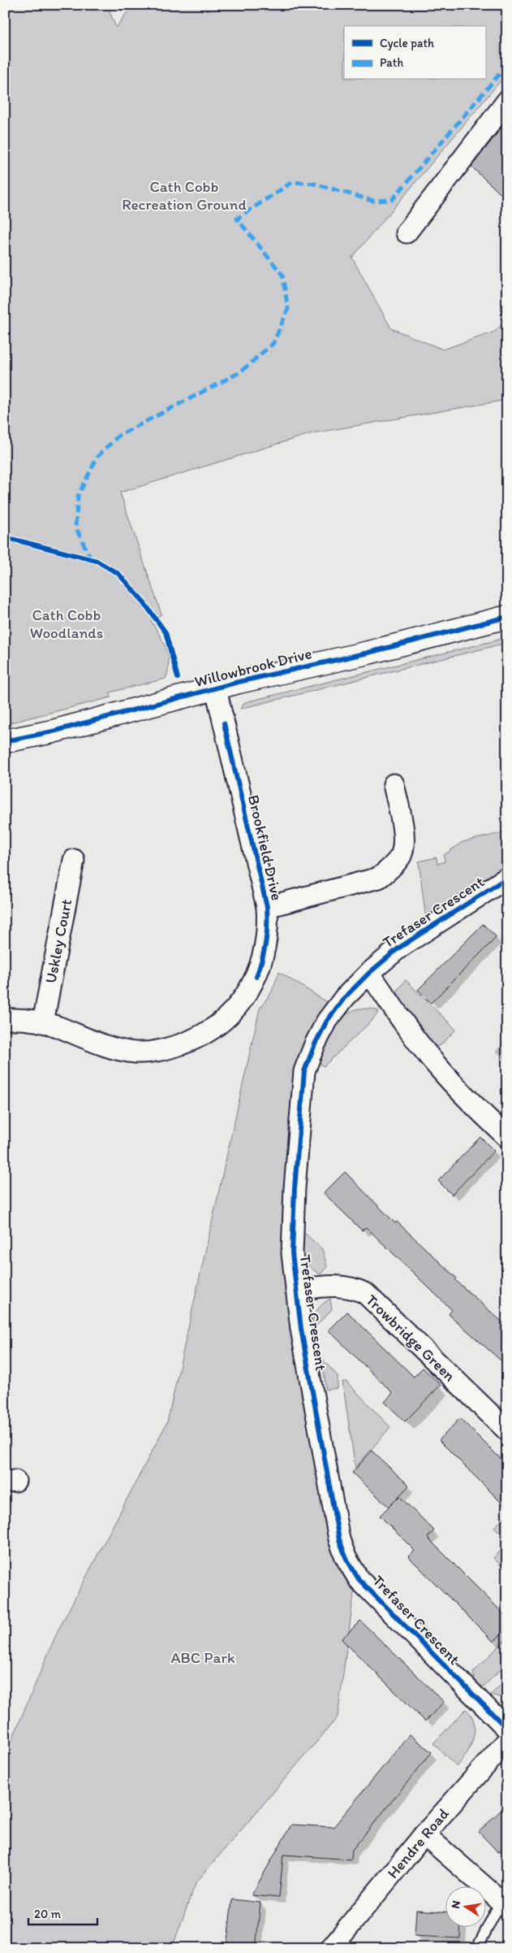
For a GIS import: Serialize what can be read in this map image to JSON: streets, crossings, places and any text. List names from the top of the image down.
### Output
{
  "streets": {
    "street": [
      "Willowbrook Drive",
      "Brookfield Drive",
      "Trefaser Crescent",
      "Uskley Court",
      "Trowbridge Green",
      "Hendre Road"
    ]
  },
  "crossings": [
    ["Willowbrook Drive", "Brookfield Drive"],
    ["Brookfield Drive", "Uskley Court"],
    ["Trefaser Crescent", "Trowbridge Green"]
  ],
  "parks": ["Cath Cobb Recreation Ground", "Cath Cobb Woodlands", "ABC Park"],
  "legend": ["Cycle path", "Path"],
  "scale_bar": "20 m",
  "north": "left"
}
